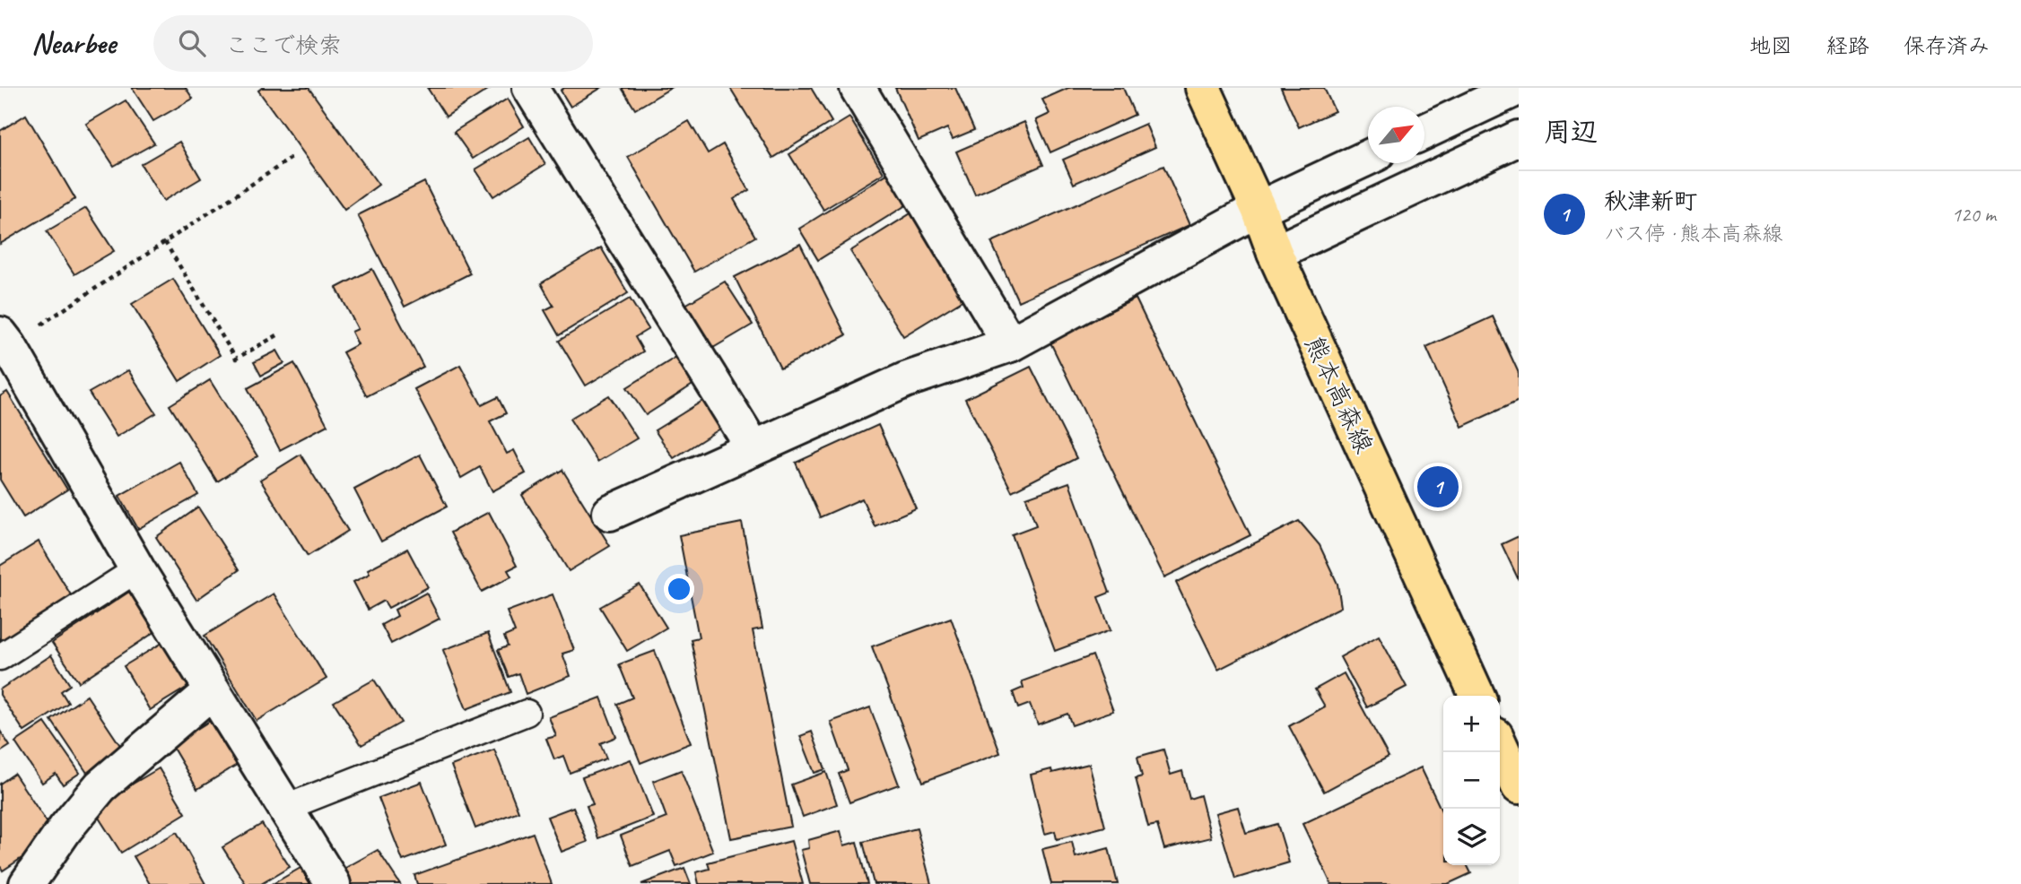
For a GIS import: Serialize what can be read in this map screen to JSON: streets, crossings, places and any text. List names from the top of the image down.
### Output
{
  "streets": {
    "main road": ["熊本高森線"]
  },
  "north": "top right",
  "page": {
    "header": "Nearbee",
    "search": "ここで検索",
    "nav": ["地図", "経路", "保存済み"],
    "heading": "周辺",
    "list": [
      {
        "mark": "1",
        "name": "秋津新町",
        "note": "バス停 · 熊本高森線",
        "value": "120 m"
      }
    ],
    "pins": "1",
    "map_buttons": ["+", "−"]
  }
}
